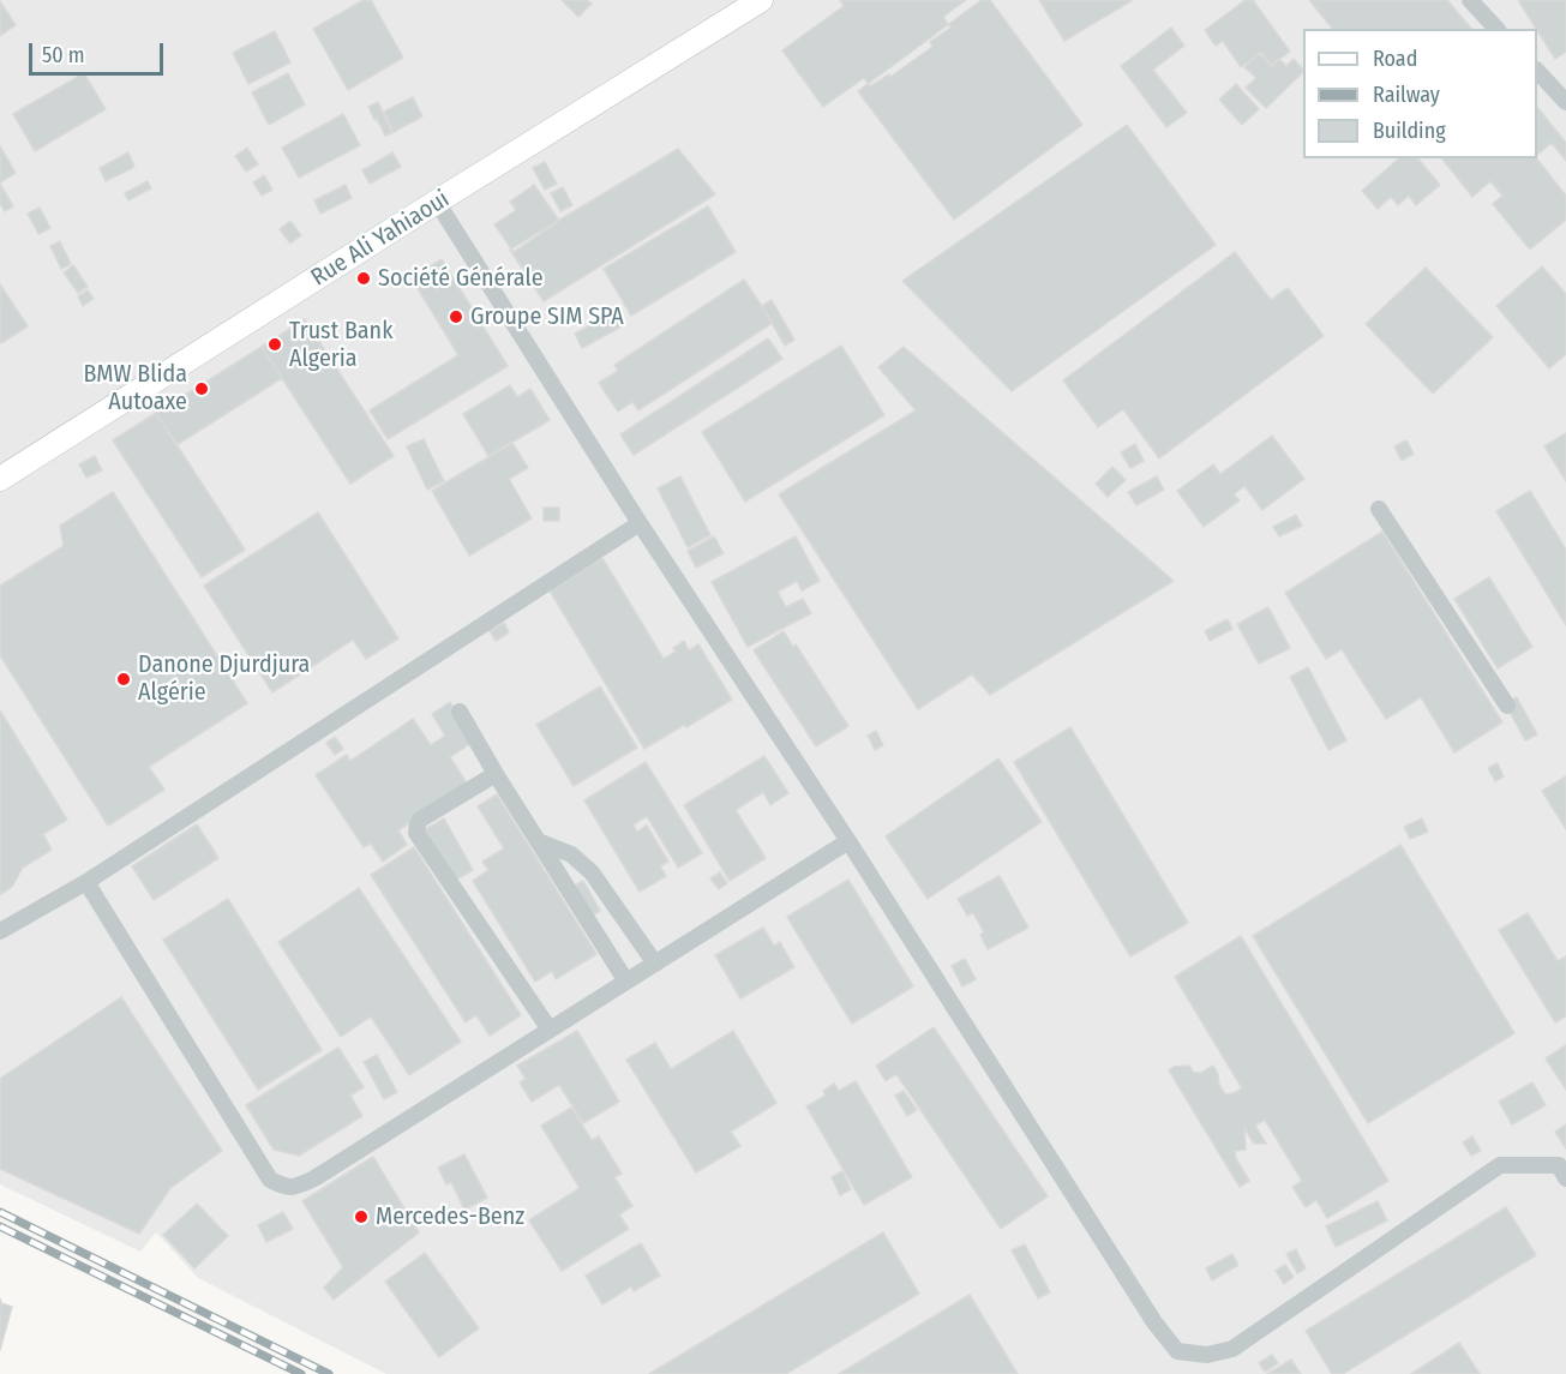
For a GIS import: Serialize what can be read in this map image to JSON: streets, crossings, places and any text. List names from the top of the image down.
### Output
{
  "streets": {
    "main road": ["Rue Ali Yahiaoui"]
  },
  "places": [
    "Société Générale",
    "Groupe SIM SPA",
    "Trust Bank Algeria",
    "BMW Blida Autoaxe",
    "Danone Djurdjura Algérie",
    "Mercedes-Benz"
  ],
  "legend": ["Road", "Railway", "Building"],
  "scale_bar": "50 m"
}
